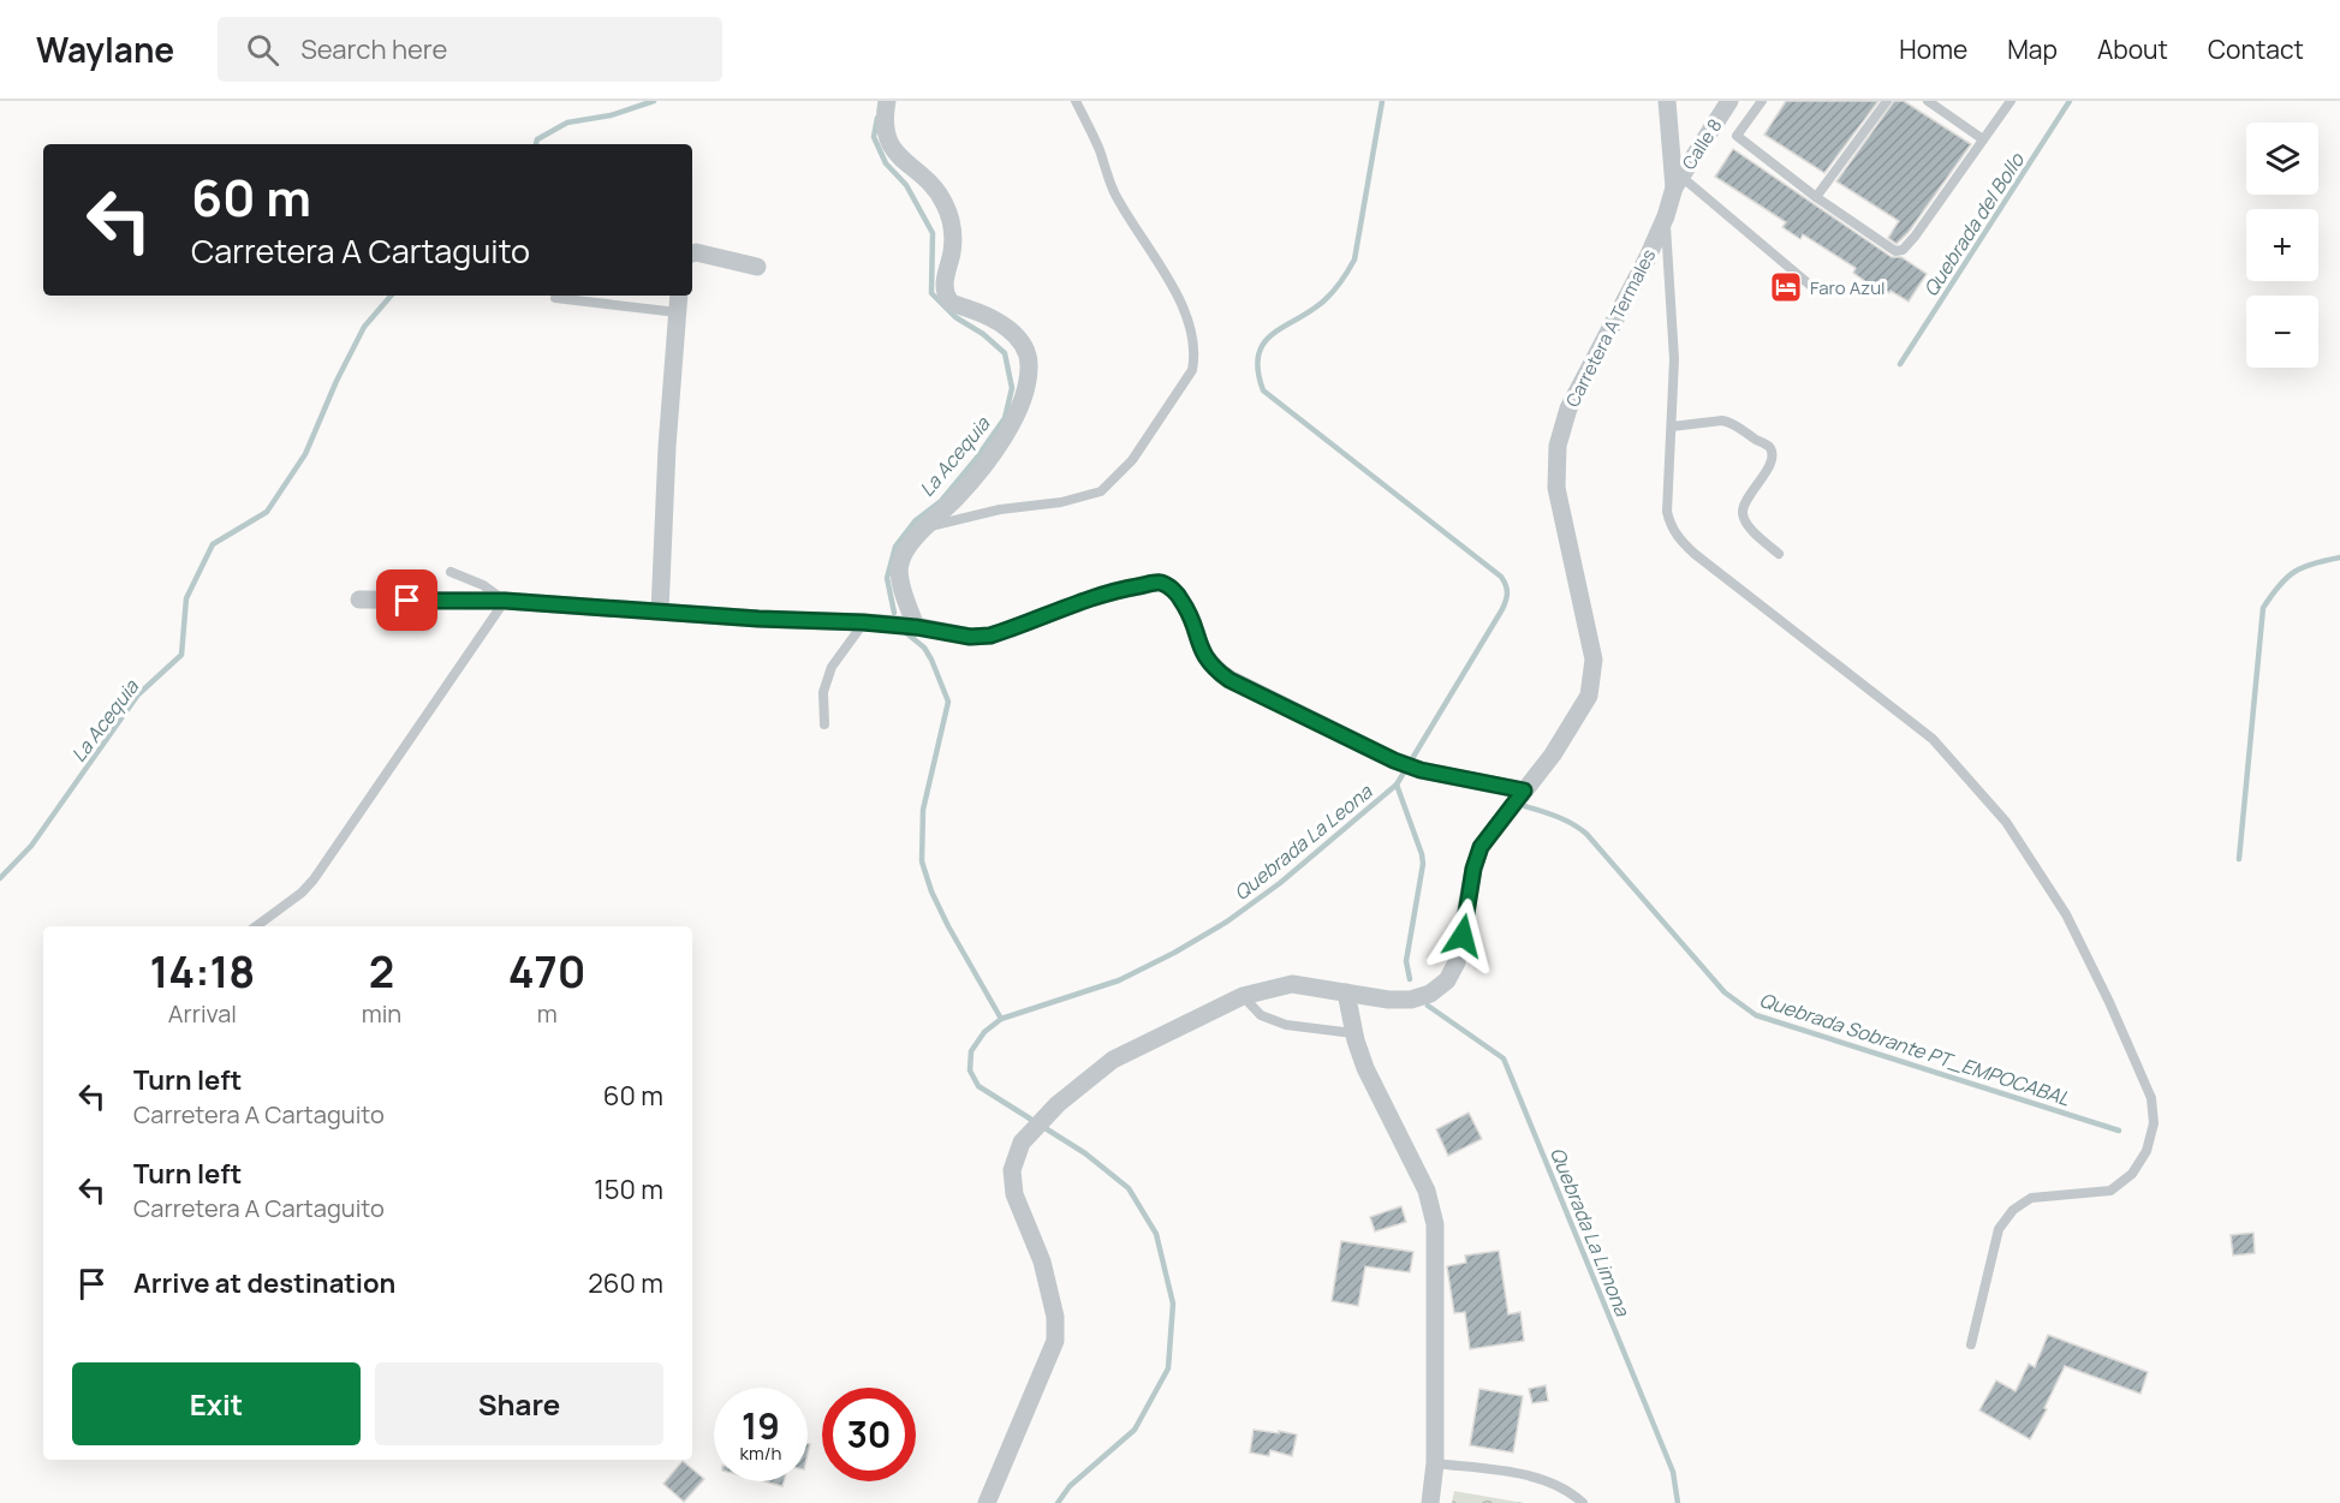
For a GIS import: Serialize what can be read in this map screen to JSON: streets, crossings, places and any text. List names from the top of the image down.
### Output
{
  "streets": {
    "street": ["Calle 8", "Carretera A Termales"]
  },
  "crossings": [
    ["Calle 8", "Carretera A Termales"]
  ],
  "water": [
    "Quebrada del Bollo",
    "La Acequia",
    "Quebrada La Leona",
    "Quebrada Sobrante PT_EMPOCABAL",
    "Quebrada La Limona"
  ],
  "places": {
    "hotel": ["Faro Azul"]
  },
  "page": {
    "header": "Waylane",
    "search": "Search here",
    "nav": [
      "Home",
      "Map",
      "About",
      "Contact"
    ],
    "map_buttons": ["+", "−"],
    "turn": ["60 m", "Carretera A Cartaguito"],
    "eta": [
      "14:18",
      "Arrival",
      "2",
      "min",
      "470",
      "m"
    ],
    "list": [
      {
        "name": "Turn left",
        "note": "Carretera A Cartaguito",
        "value": "60 m"
      },
      {
        "name": "Turn left",
        "note": "Carretera A Cartaguito",
        "value": "150 m"
      },
      {
        "name": "Arrive at destination",
        "value": "260 m"
      }
    ],
    "buttons": ["Exit", "Share"],
    "speed": "19 km/h",
    "limit": "30"
  }
}
